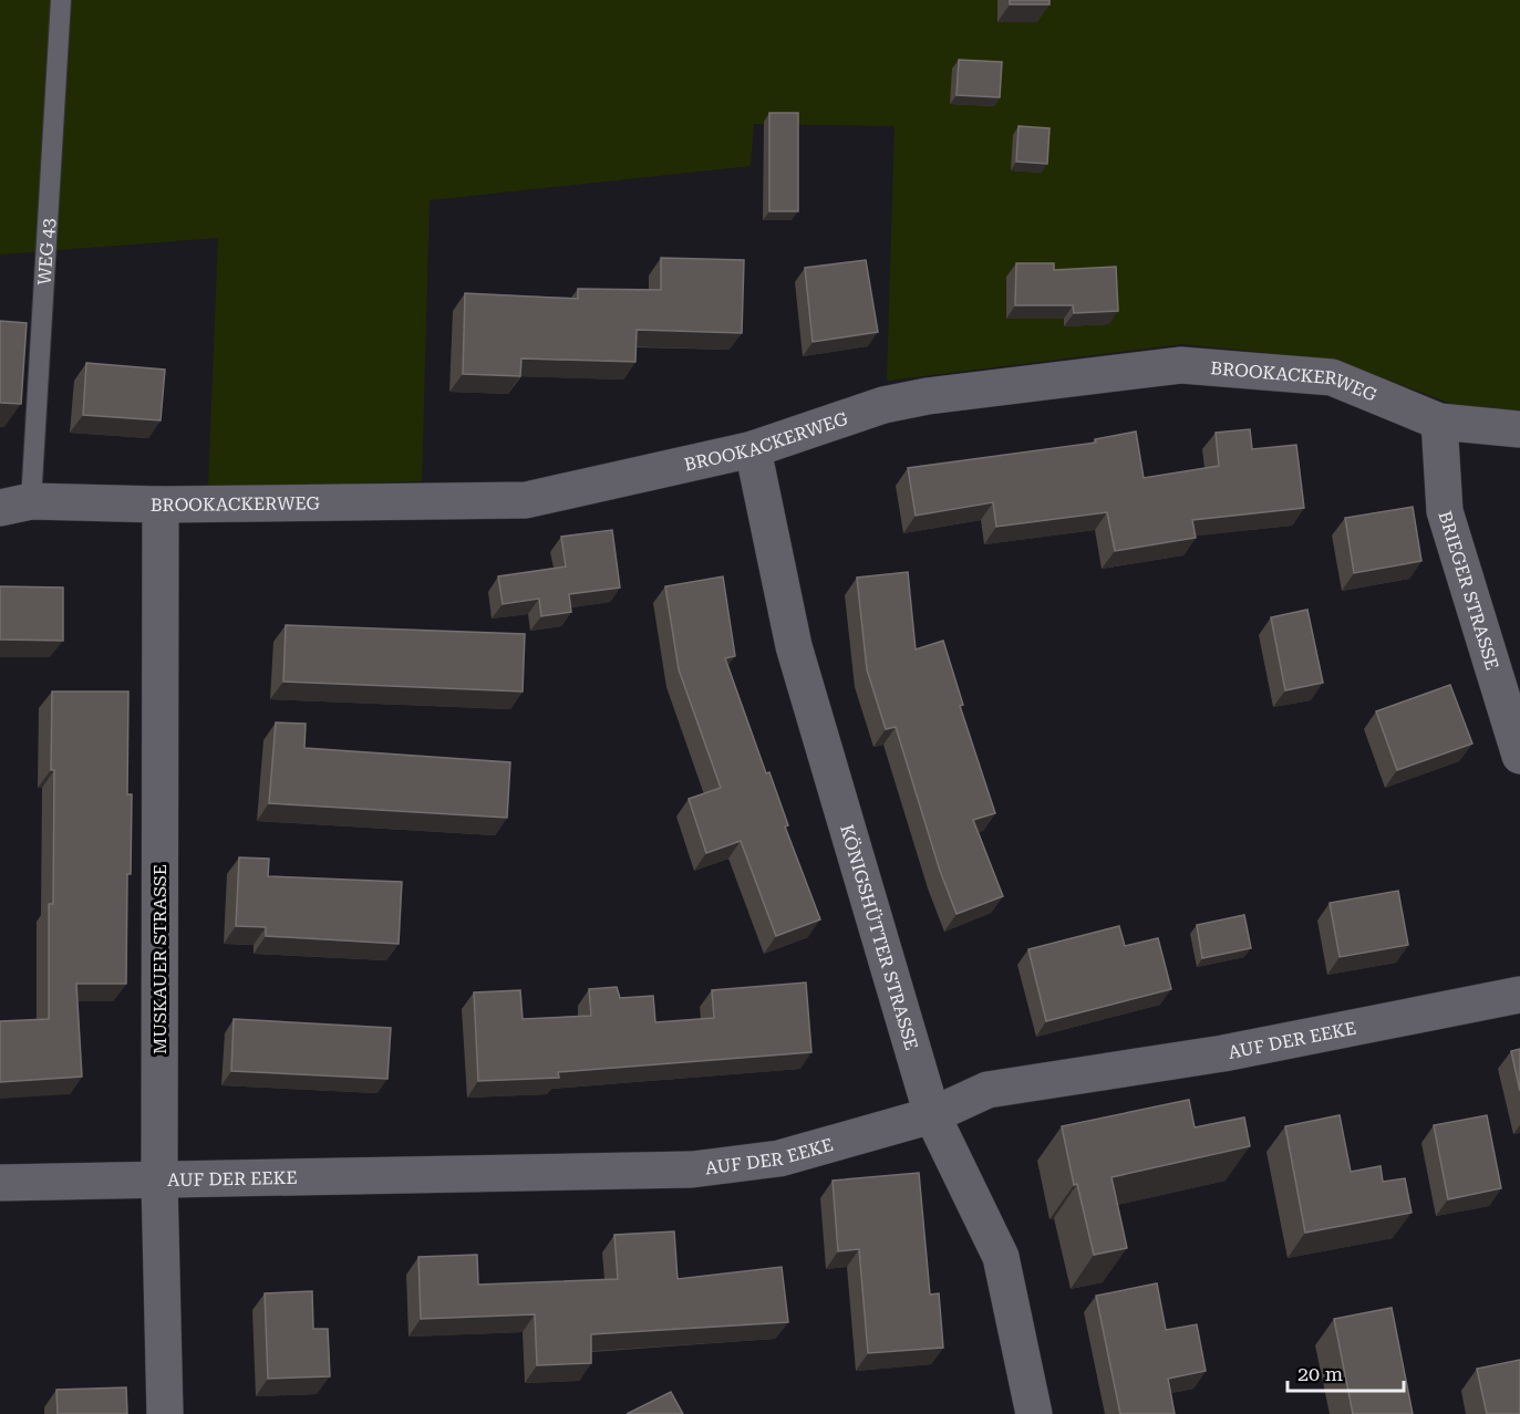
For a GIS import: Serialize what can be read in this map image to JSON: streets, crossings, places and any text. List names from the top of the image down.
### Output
{
  "streets": {
    "street": [
      "BROOKACKERWEG",
      "BRIEGER STRASSE",
      "KÖNIGSHÜTTER STRASSE",
      "MUSKAUER STRASSE",
      "AUF DER EEKE"
    ],
    "lane": ["WEG 43"]
  },
  "crossings": [
    ["WEG 43", "BROOKACKERWEG"],
    ["BROOKACKERWEG", "BRIEGER STRASSE"],
    ["BROOKACKERWEG", "KÖNIGSHÜTTER STRASSE"],
    ["BROOKACKERWEG", "MUSKAUER STRASSE"],
    ["KÖNIGSHÜTTER STRASSE", "AUF DER EEKE"],
    ["MUSKAUER STRASSE", "AUF DER EEKE"]
  ],
  "scale_bar": "20 m"
}
